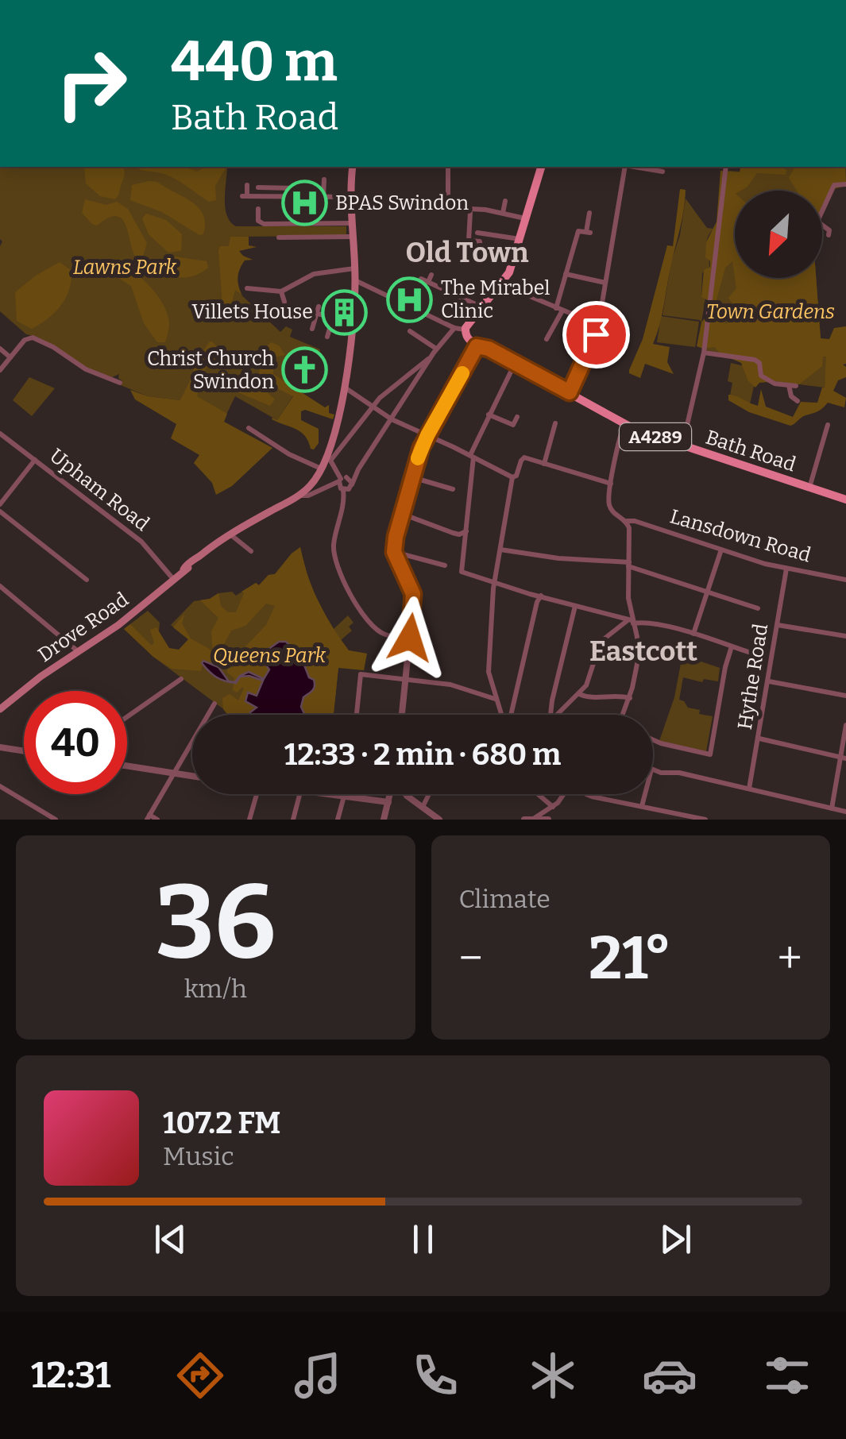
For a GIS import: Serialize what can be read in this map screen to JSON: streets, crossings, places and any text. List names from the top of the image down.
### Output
{
  "streets": {
    "main road": ["A4289", "Bath Road", "Drove Road"],
    "street": ["Upham Road", "Lansdown Road", "Hythe Road"]
  },
  "crossings": [
    ["A4289", "Bath Road"],
    ["Upham Road", "Drove Road"],
    ["Lansdown Road", "Hythe Road"]
  ],
  "districts": ["Old Town", "Eastcott"],
  "parks": ["Lawns Park", "Town Gardens", "Queens Park"],
  "places": {
    "hospital": ["BPAS Swindon", "The Mirabel Clinic"],
    "building": ["Villets House"],
    "church": ["Christ Church Swindon"]
  },
  "north": "bottom left",
  "page": {
    "turn": ["440 m", "Bath Road"],
    "limit": "40",
    "trip": "12:33 · 2 min · 680 m",
    "tile": [
      ["36", "km/h"],
      "Climate"
    ],
    "heat": ["−", "21°", "+"],
    "song": ["107.2 FM", "Music"],
    "tabs": "12:31"
  }
}
